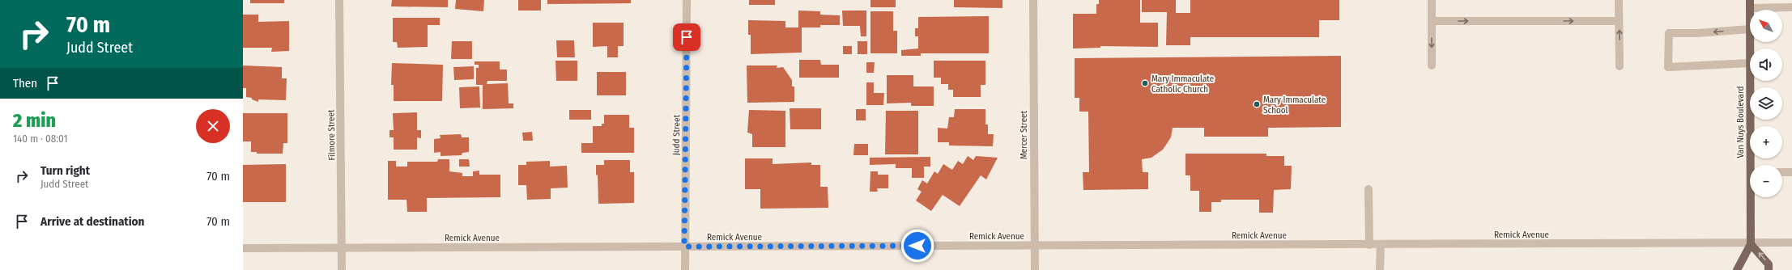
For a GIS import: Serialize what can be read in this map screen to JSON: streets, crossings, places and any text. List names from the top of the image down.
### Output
{
  "streets": {
    "main road": ["Van Nuys Boulevard"],
    "street": [
      "Filmore Street",
      "Judd Street",
      "Mercer Street",
      "Remick Avenue"
    ]
  },
  "crossings": [
    ["Van Nuys Boulevard", "Remick Avenue"],
    ["Filmore Street", "Remick Avenue"],
    ["Judd Street", "Remick Avenue"],
    ["Mercer Street", "Remick Avenue"]
  ],
  "places": ["Mary Immaculate Catholic Church", "Mary Immaculate School"],
  "north": "top left",
  "page": {
    "turn": ["70 m", "Judd Street"],
    "map_buttons": ["+", "−"],
    "then": "Then",
    "heading": ["2 min", "140 m · 08:01"],
    "list": [
      {
        "name": "Turn right",
        "note": "Judd Street",
        "value": "70 m"
      },
      {
        "name": "Arrive at destination",
        "value": "70 m"
      }
    ]
  }
}
